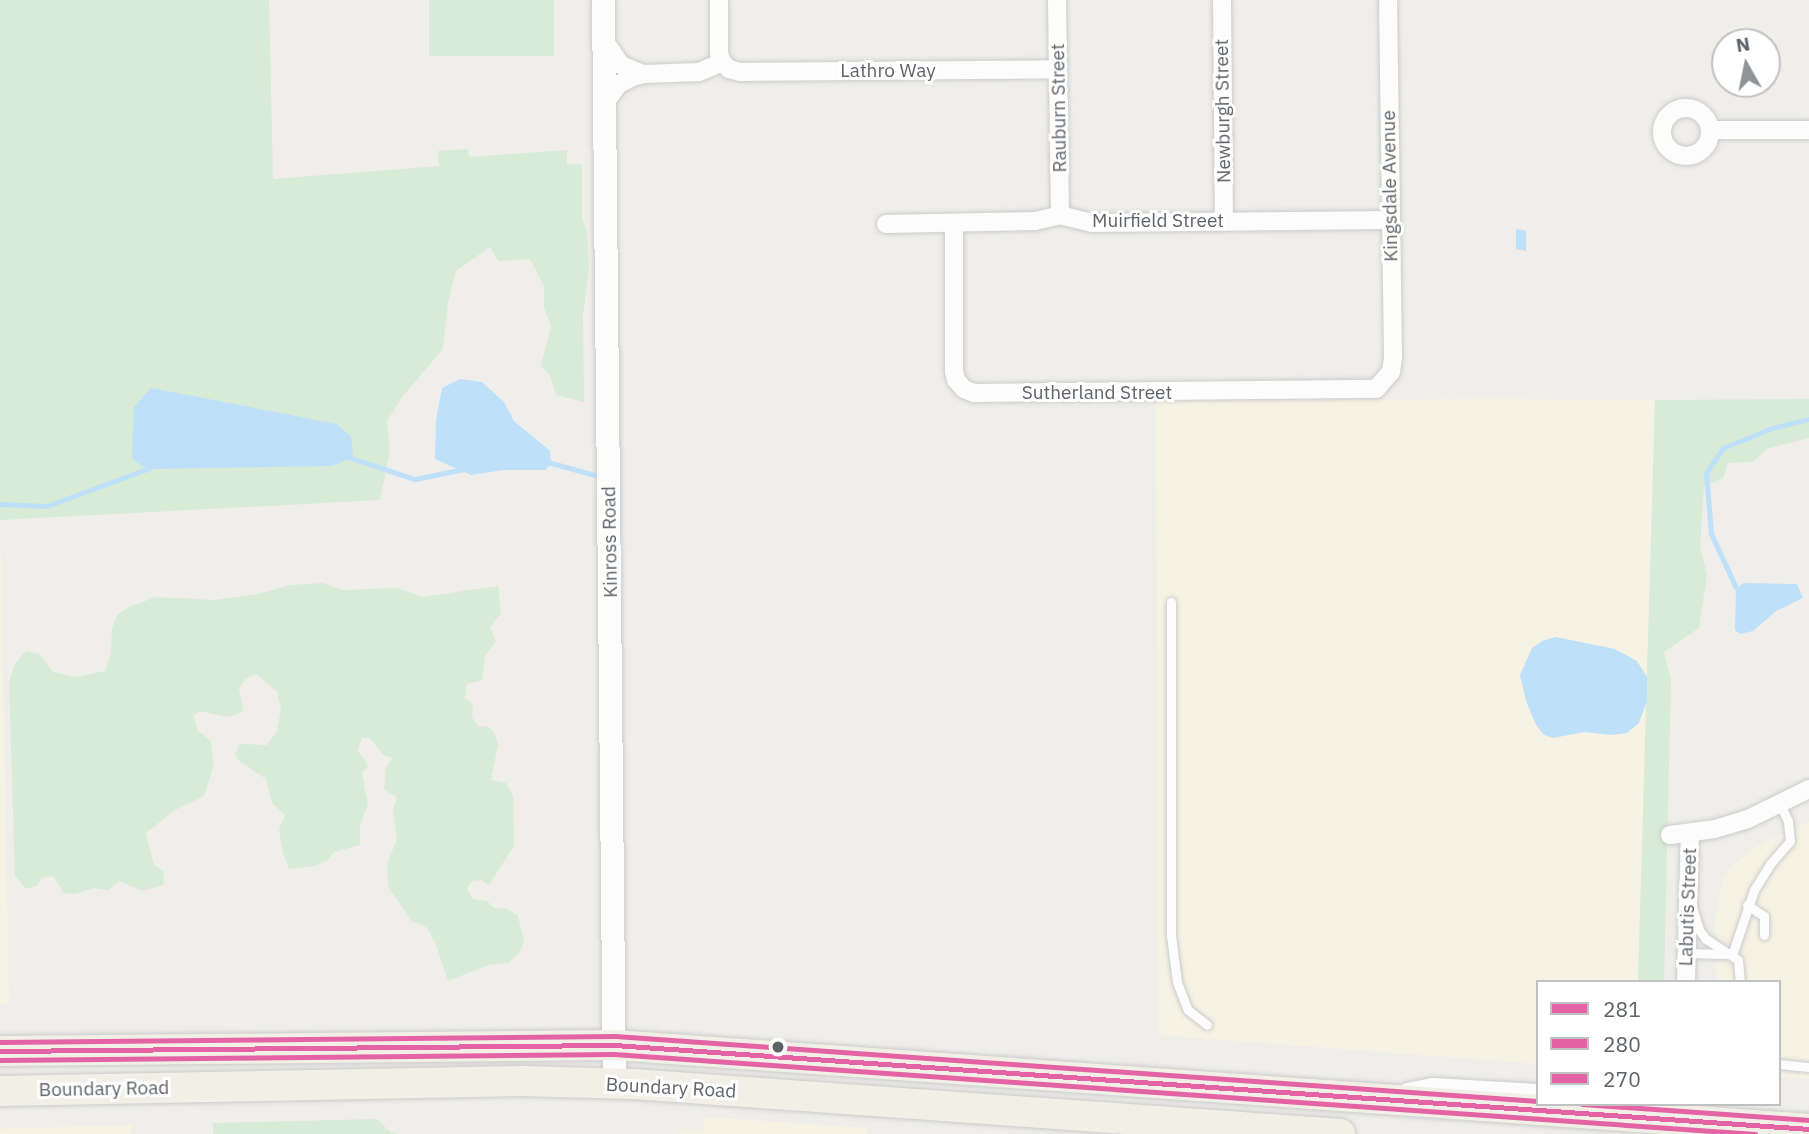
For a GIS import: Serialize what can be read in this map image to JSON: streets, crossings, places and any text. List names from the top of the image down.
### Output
{
  "streets": {
    "highway": ["Boundary Road"],
    "street": [
      "Lathro Way",
      "Rauburn Street",
      "Newburgh Street",
      "Kingsdale Avenue",
      "Muirfield Street",
      "Sutherland Street",
      "Kinross Road",
      "Labutis Street"
    ]
  },
  "crossings": [
    ["Lathro Way", "Rauburn Street"],
    ["Rauburn Street", "Muirfield Street"],
    ["Newburgh Street", "Muirfield Street"],
    ["Kingsdale Avenue", "Muirfield Street"],
    ["Kingsdale Avenue", "Sutherland Street"],
    ["Muirfield Street", "Sutherland Street"],
    ["Kinross Road", "Boundary Road"]
  ],
  "lines": ["transit line 270", "transit line 281", "transit line 280"],
  "legend": ["281", "280", "270"],
  "north": "top"
}
